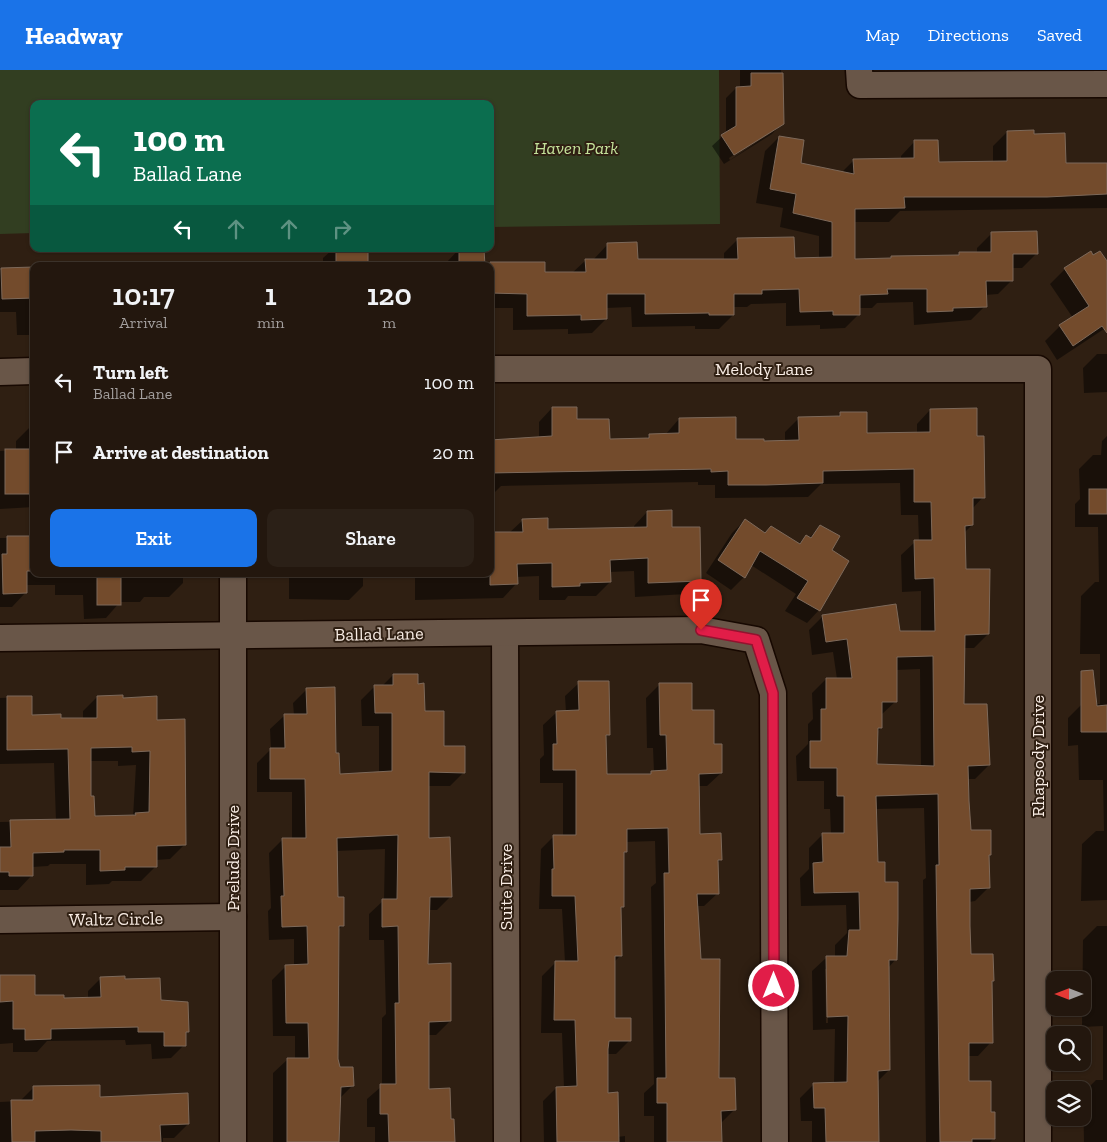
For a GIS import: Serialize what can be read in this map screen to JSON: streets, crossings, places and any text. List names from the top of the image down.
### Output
{
  "streets": {
    "street": [
      "Melody Lane",
      "Ballad Lane",
      "Rhapsody Drive",
      "Prelude Drive",
      "Suite Drive",
      "Waltz Circle"
    ]
  },
  "crossings": [
    ["Melody Lane", "Rhapsody Drive"],
    ["Ballad Lane", "Prelude Drive"],
    ["Ballad Lane", "Suite Drive"],
    ["Prelude Drive", "Waltz Circle"]
  ],
  "parks": ["Haven Park"],
  "north": "left",
  "page": {
    "header": "Headway",
    "nav": ["Map", "Directions", "Saved"],
    "turn": ["100 m", "Ballad Lane"],
    "eta": [
      "10:17",
      "Arrival",
      "1",
      "min",
      "120",
      "m"
    ],
    "list": [
      {
        "name": "Turn left",
        "note": "Ballad Lane",
        "value": "100 m"
      },
      {
        "name": "Arrive at destination",
        "value": "20 m"
      }
    ],
    "buttons": ["Exit", "Share"]
  }
}
